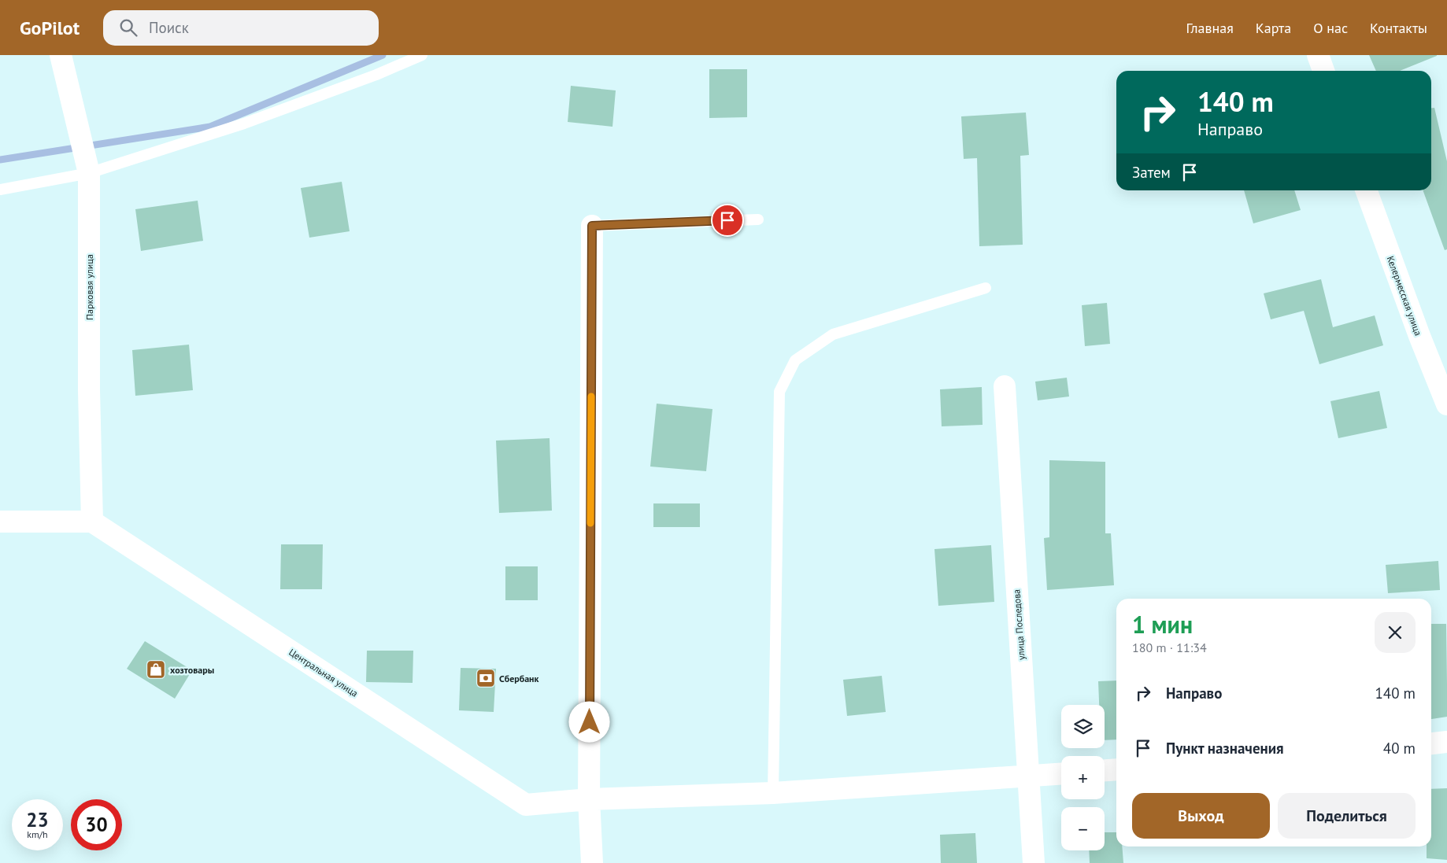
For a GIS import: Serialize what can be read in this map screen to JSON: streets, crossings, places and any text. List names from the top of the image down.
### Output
{
  "streets": {
    "street": [
      "Парковая улица",
      "Келермесская улица",
      "улица Последова",
      "Центральная улица"
    ]
  },
  "crossings": [
    ["Парковая улица", "Центральная улица"],
    ["улица Последова", "Центральная улица"]
  ],
  "places": {
    "shop": ["хозтовары"],
    "bank": ["Сбербанк"]
  },
  "page": {
    "header": "GoPilot",
    "search": "Поиск",
    "nav": [
      "Главная",
      "Карта",
      "О нас",
      "Контакты"
    ],
    "turn": ["140 m", "Направо"],
    "then": "Затем",
    "heading": ["1 мин", "180 m · 11:34"],
    "list": [
      {
        "name": "Направо",
        "value": "140 m"
      },
      {
        "name": "Пункт назначения",
        "value": "40 m"
      }
    ],
    "map_buttons": ["+", "−"],
    "buttons": ["Выход", "Поделиться"],
    "speed": "23 km/h",
    "limit": "30"
  }
}
